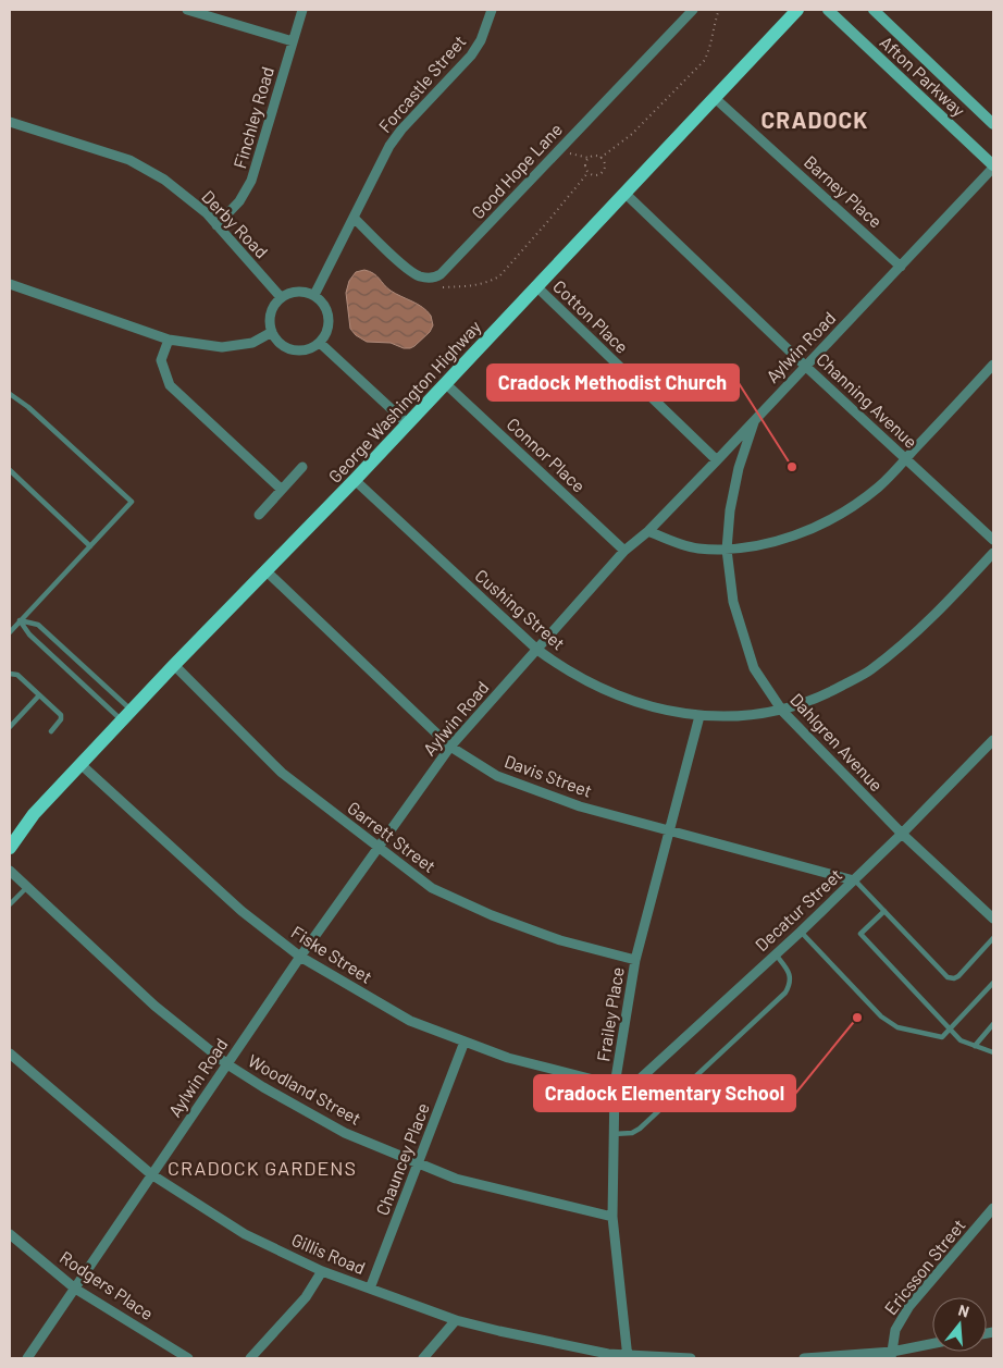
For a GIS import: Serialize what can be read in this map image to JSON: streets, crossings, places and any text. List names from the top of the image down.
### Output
{
  "streets": {
    "main road": ["George Washington Highway"],
    "street": [
      "Afton Parkway",
      "Forcastle Street",
      "Finchley Road",
      "Good Hope Lane",
      "Barney Place",
      "Derby Road",
      "Cotton Place",
      "Aylwin Road",
      "Channing Avenue",
      "Connor Place",
      "Cushing Street",
      "Dahlgren Avenue",
      "Davis Street",
      "Garrett Street",
      "Decatur Street",
      "Fiske Street",
      "Frailey Place",
      "Woodland Street",
      "Chauncey Place",
      "Gillis Road",
      "Ericsson Street",
      "Rodgers Place"
    ]
  },
  "crossings": [
    ["Afton Parkway", "Aylwin Road"],
    ["Forcastle Street", "Good Hope Lane"],
    ["Forcastle Street", "Derby Road"],
    ["Finchley Road", "Derby Road"],
    ["Barney Place", "Aylwin Road"],
    ["Barney Place", "George Washington Highway"],
    ["Cotton Place", "Aylwin Road"],
    ["Cotton Place", "George Washington Highway"],
    ["Aylwin Road", "Channing Avenue"],
    ["Aylwin Road", "Connor Place"],
    ["Aylwin Road", "Cushing Street"],
    ["Aylwin Road", "Dahlgren Avenue"],
    ["Aylwin Road", "Davis Street"],
    ["Aylwin Road", "Garrett Street"],
    ["Aylwin Road", "Fiske Street"],
    ["Aylwin Road", "Woodland Street"],
    ["Aylwin Road", "Gillis Road"],
    ["Aylwin Road", "Rodgers Place"],
    ["Channing Avenue", "George Washington Highway"],
    ["George Washington Highway", "Connor Place"],
    ["George Washington Highway", "Cushing Street"],
    ["George Washington Highway", "Davis Street"],
    ["George Washington Highway", "Garrett Street"],
    ["George Washington Highway", "Fiske Street"],
    ["Cushing Street", "Dahlgren Avenue"],
    ["Cushing Street", "Frailey Place"],
    ["Dahlgren Avenue", "Decatur Street"],
    ["Davis Street", "Decatur Street"],
    ["Davis Street", "Frailey Place"],
    ["Garrett Street", "Frailey Place"],
    ["Decatur Street", "Fiske Street"],
    ["Decatur Street", "Frailey Place"],
    ["Fiske Street", "Frailey Place"],
    ["Fiske Street", "Chauncey Place"],
    ["Frailey Place", "Woodland Street"],
    ["Frailey Place", "Gillis Road"],
    ["Woodland Street", "Chauncey Place"],
    ["Chauncey Place", "Gillis Road"]
  ],
  "districts": ["CRADOCK", "CRADOCK GARDENS"],
  "places": ["Cradock Methodist Church", "Cradock Elementary School"],
  "north": "top"
}
